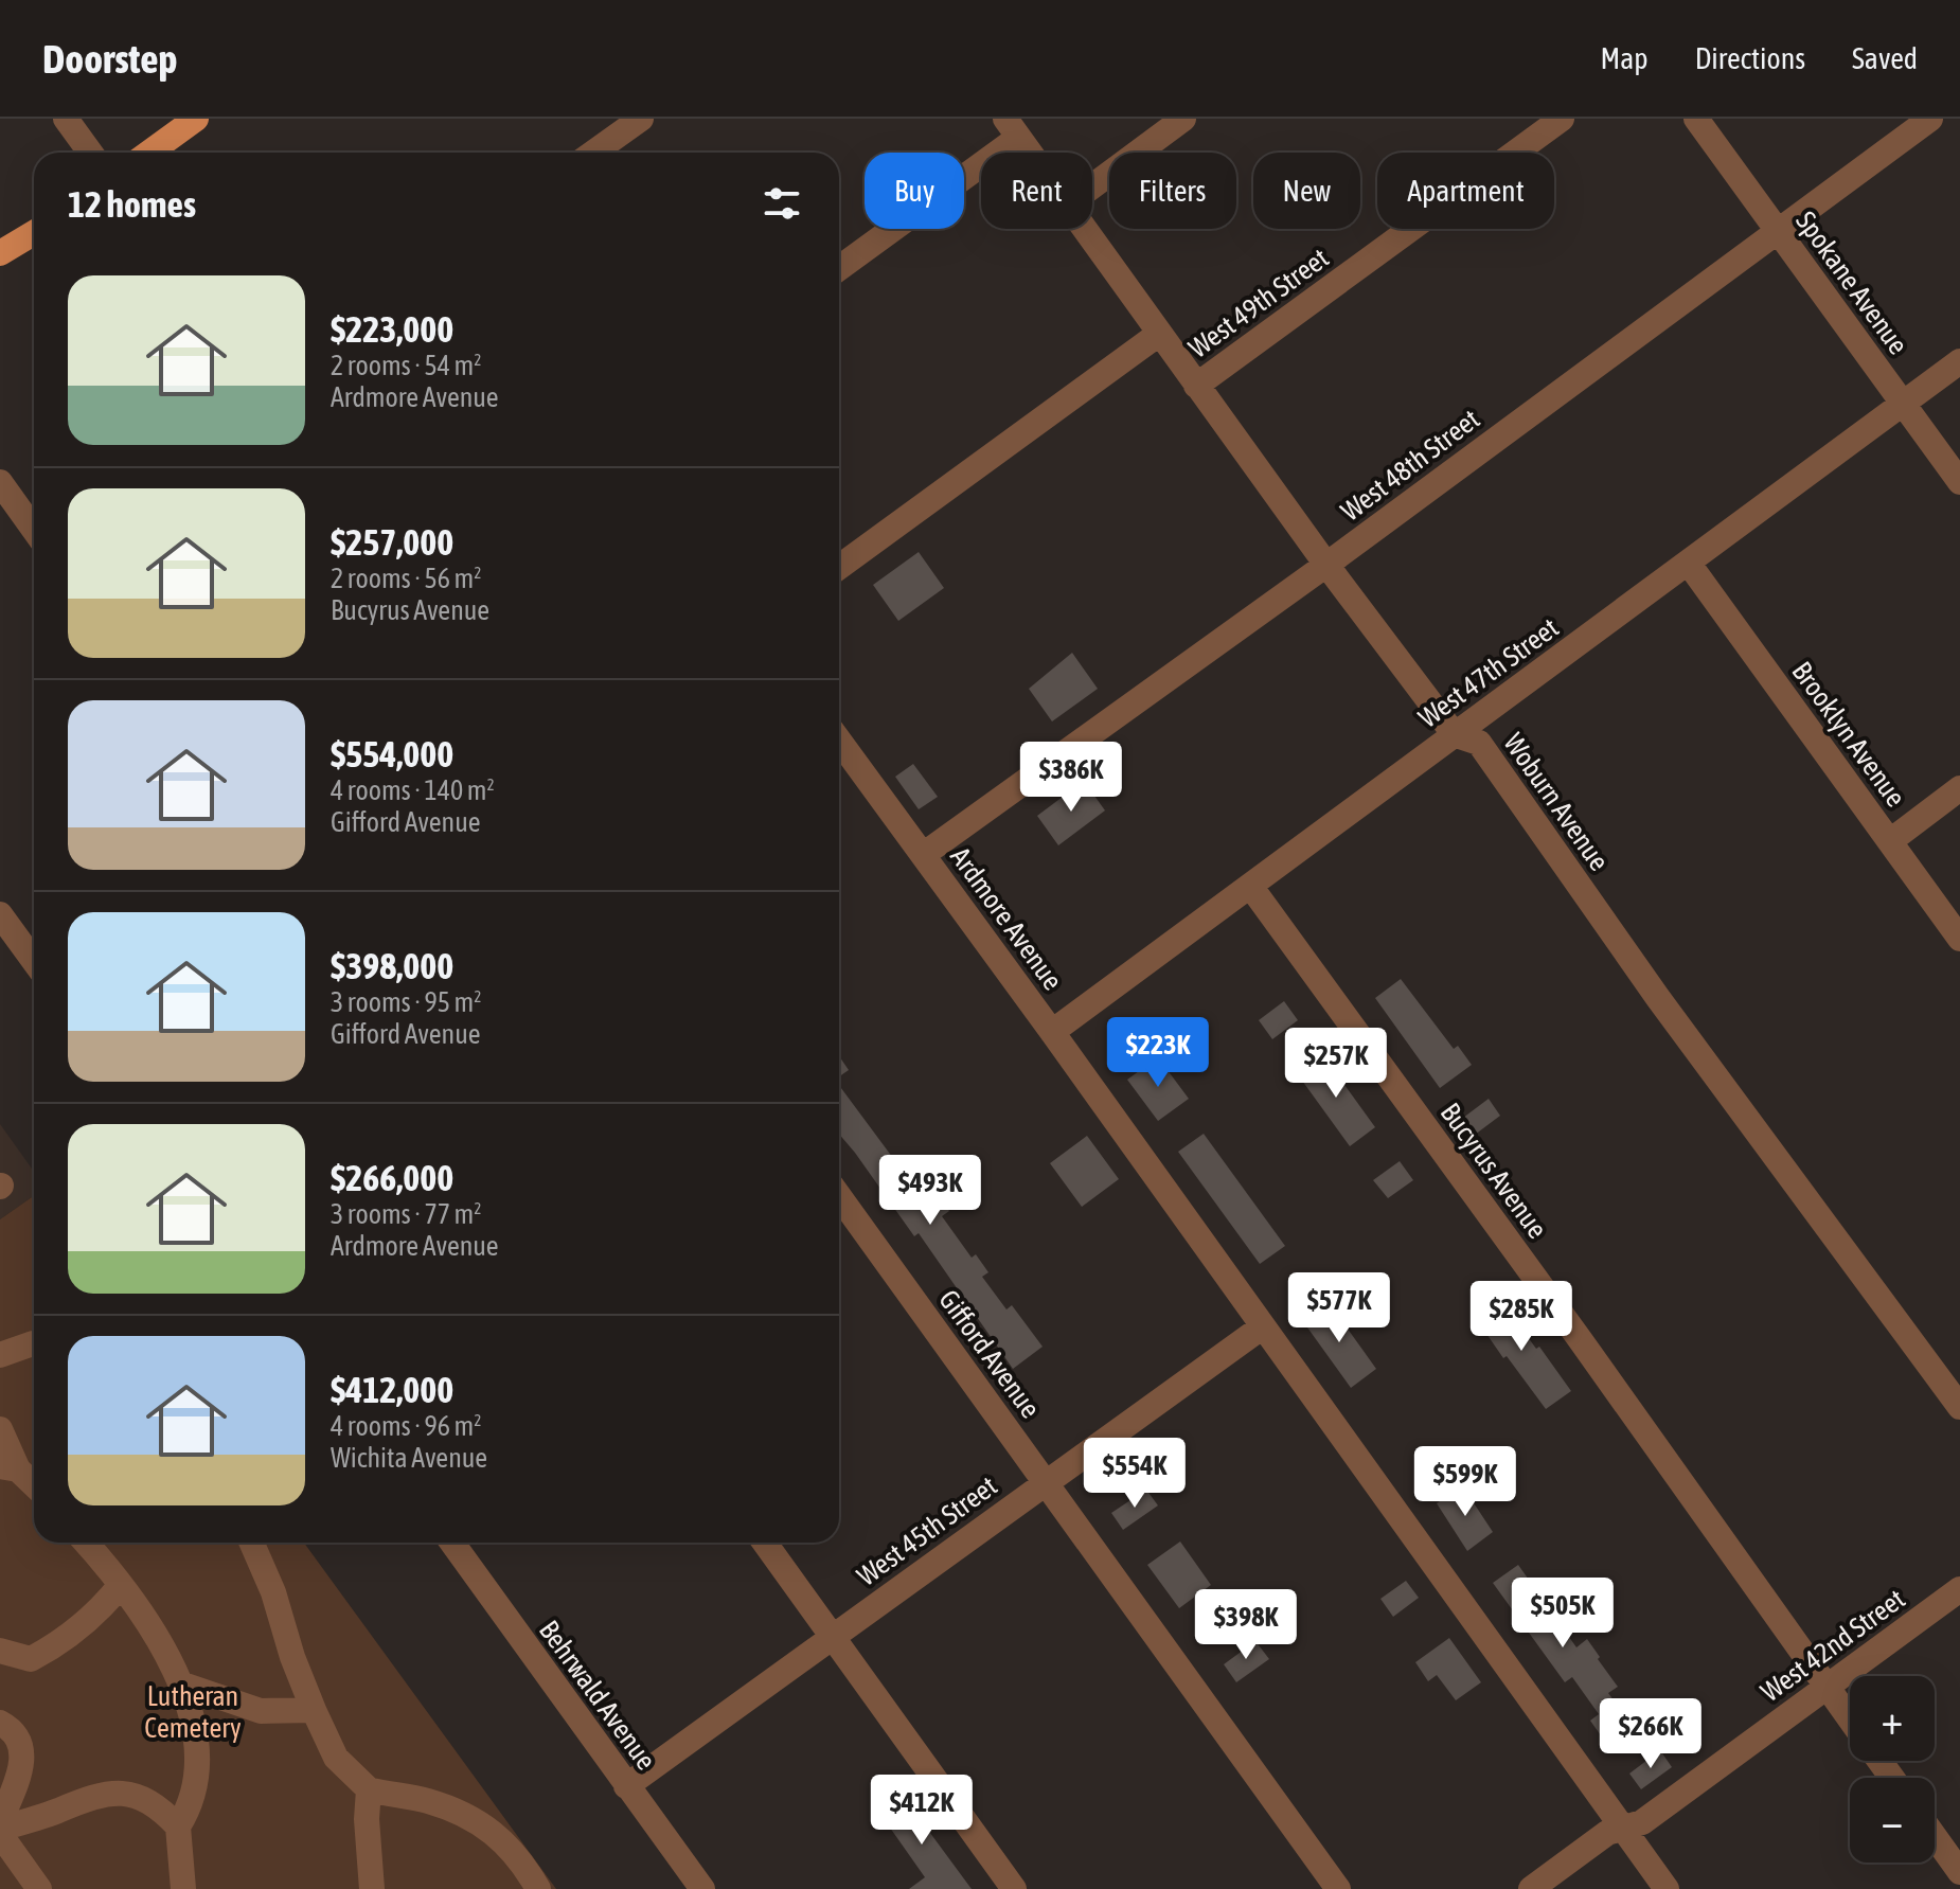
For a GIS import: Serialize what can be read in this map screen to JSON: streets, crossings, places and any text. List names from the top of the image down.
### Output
{
  "streets": {
    "street": [
      "Spokane Avenue",
      "West 49th Street",
      "West 48th Street",
      "West 47th Street",
      "Brooklyn Avenue",
      "Woburn Avenue",
      "Ardmore Avenue",
      "Bucyrus Avenue",
      "Gifford Avenue",
      "West 45th Street",
      "West 42nd Street",
      "Behrwald Avenue"
    ]
  },
  "crossings": [
    ["Spokane Avenue", "West 48th Street"],
    ["Spokane Avenue", "West 47th Street"],
    ["West 49th Street", "Woburn Avenue"],
    ["West 48th Street", "Woburn Avenue"],
    ["West 48th Street", "Ardmore Avenue"],
    ["West 47th Street", "Brooklyn Avenue"],
    ["West 47th Street", "Woburn Avenue"],
    ["West 47th Street", "Ardmore Avenue"],
    ["West 47th Street", "Bucyrus Avenue"],
    ["Ardmore Avenue", "West 45th Street"],
    ["Ardmore Avenue", "West 42nd Street"],
    ["Bucyrus Avenue", "West 42nd Street"],
    ["Gifford Avenue", "West 45th Street"],
    ["West 45th Street", "Behrwald Avenue"]
  ],
  "parks": ["Lutheran Cemetery"],
  "page": {
    "header": "Doorstep",
    "nav": ["Map", "Directions", "Saved"],
    "chip": [
      "Buy",
      "Rent",
      "Filters",
      "New",
      "Apartment"
    ],
    "heading": "12 homes",
    "list": [
      {
        "name": "$223,000",
        "note": "2 rooms · 54 m² · Ardmore Avenue"
      },
      {
        "name": "$257,000",
        "note": "2 rooms · 56 m² · Bucyrus Avenue"
      },
      {
        "name": "$554,000",
        "note": "4 rooms · 140 m² · Gifford Avenue"
      },
      {
        "name": "$398,000",
        "note": "3 rooms · 95 m² · Gifford Avenue"
      },
      {
        "name": "$266,000",
        "note": "3 rooms · 77 m² · Ardmore Avenue"
      },
      {
        "name": "$412,000",
        "note": "4 rooms · 96 m² · Wichita Avenue"
      }
    ],
    "price": [
      "$386K",
      "$223K",
      "$257K",
      "$493K",
      "$577K",
      "$285K",
      "$554K",
      "$599K",
      "$505K",
      "$398K",
      "$266K",
      "$412K"
    ],
    "map_buttons": ["+", "−"]
  }
}
